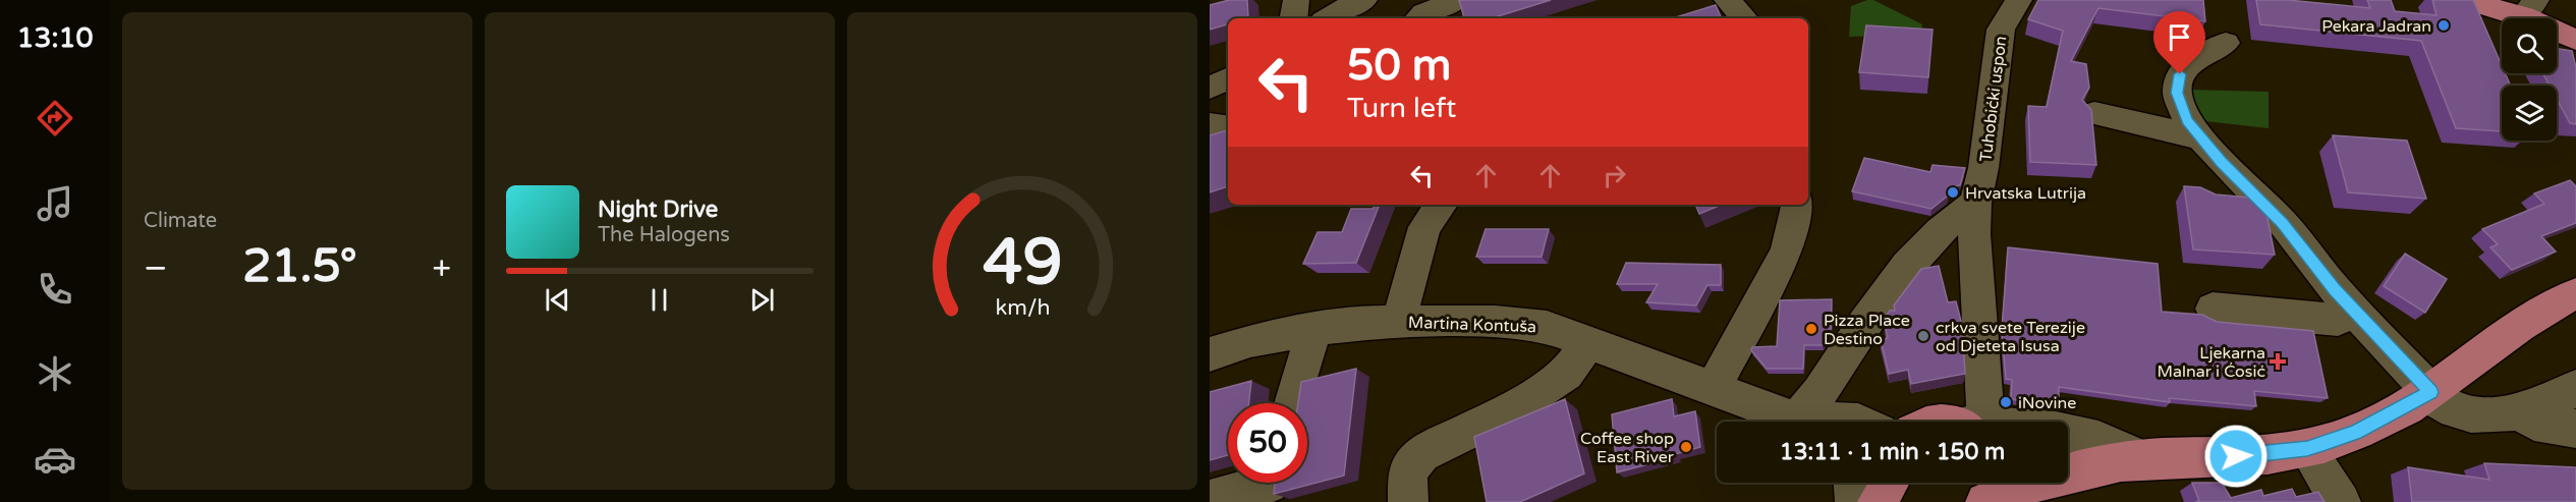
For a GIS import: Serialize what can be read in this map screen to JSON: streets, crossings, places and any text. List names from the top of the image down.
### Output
{
  "streets": {
    "street": ["Tuhobićki uspon", "Martina Kontuša"]
  },
  "places": {
    "other": [
      "Pekara Jadran",
      "Hrvatska Lutrija",
      "Pizza Place Destino",
      "crkva svete Terezije od Djeteta Isusa",
      "iNovine",
      "Coffee shop East River"
    ],
    "health": ["Ljekarna Malnar i Ćosić"]
  },
  "page": {
    "tabs": "13:10",
    "tile": "Climate",
    "turn": ["50 m", "Turn left"],
    "song": ["Night Drive", "The Halogens"],
    "heat": ["−", "21.5°", "+"],
    "limit": "50",
    "trip": "13:11 · 1 min · 150 m",
    "gauge": ["49", "km/h"]
  }
}
